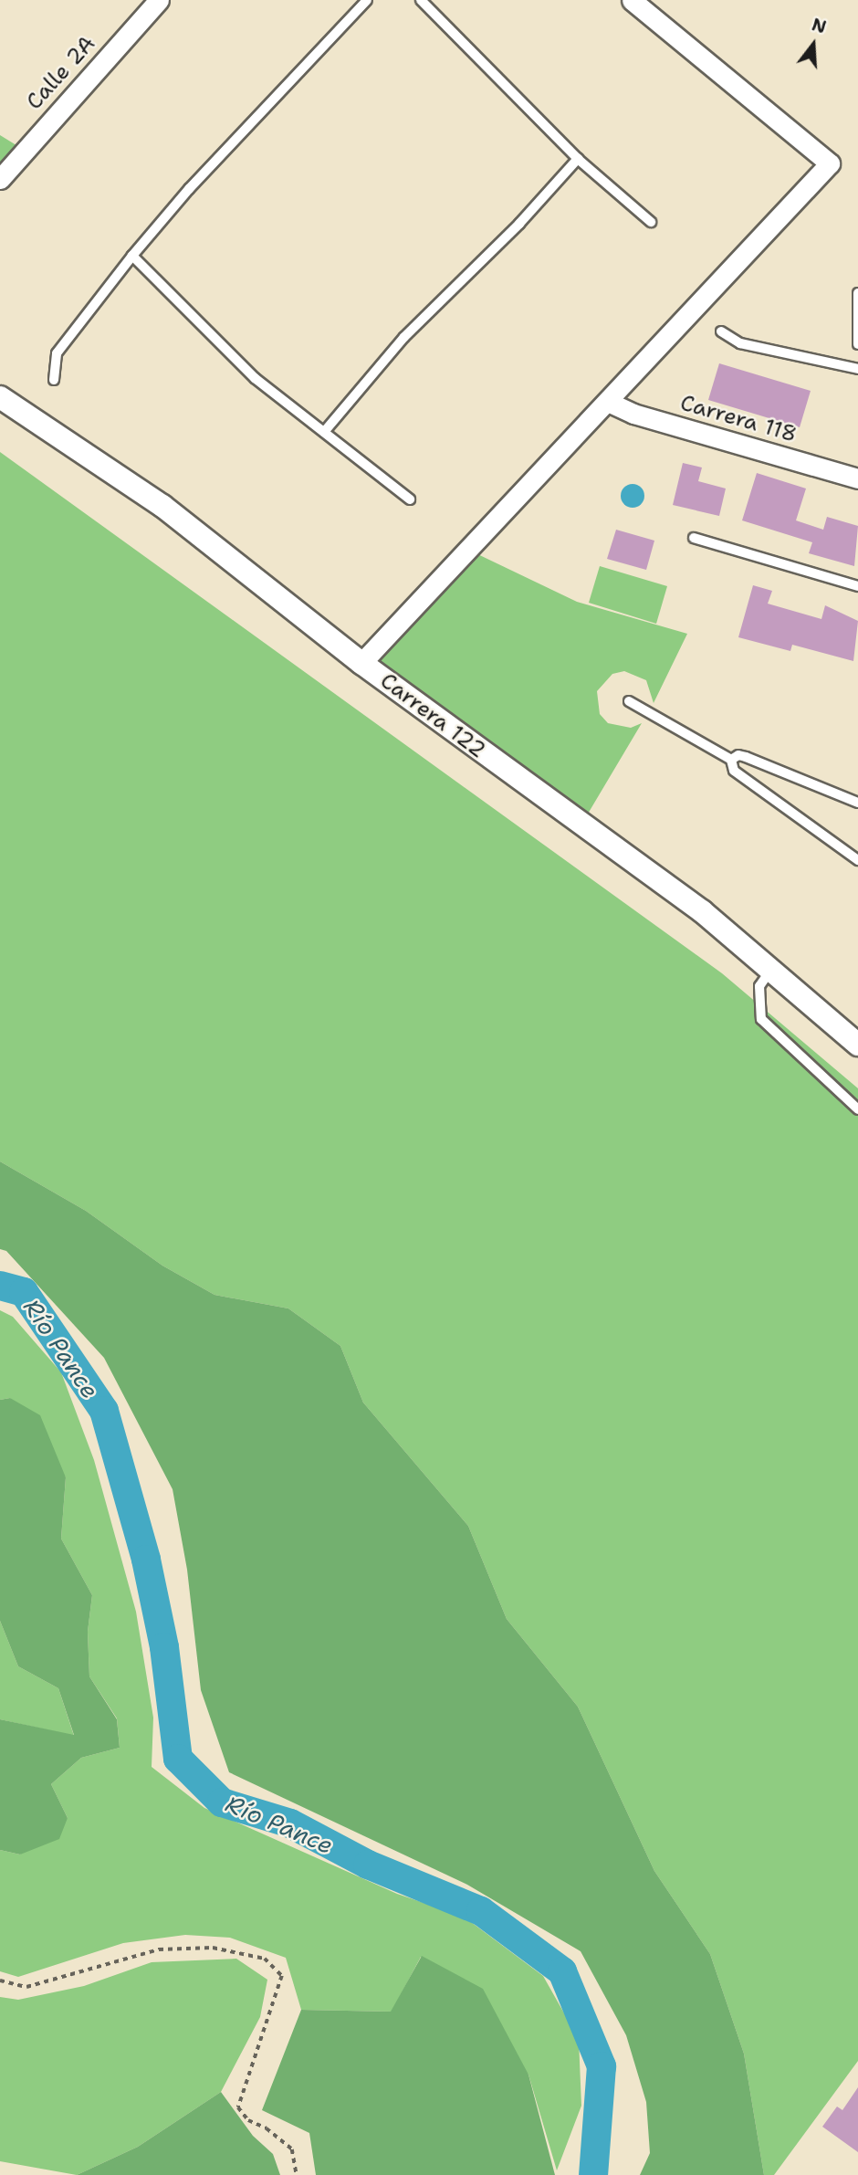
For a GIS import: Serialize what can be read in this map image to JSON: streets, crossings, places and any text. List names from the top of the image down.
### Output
{
  "streets": {
    "street": ["Calle 2A", "Carrera 118", "Carrera 122"]
  },
  "water": ["Río Pance"],
  "north": "top"
}
